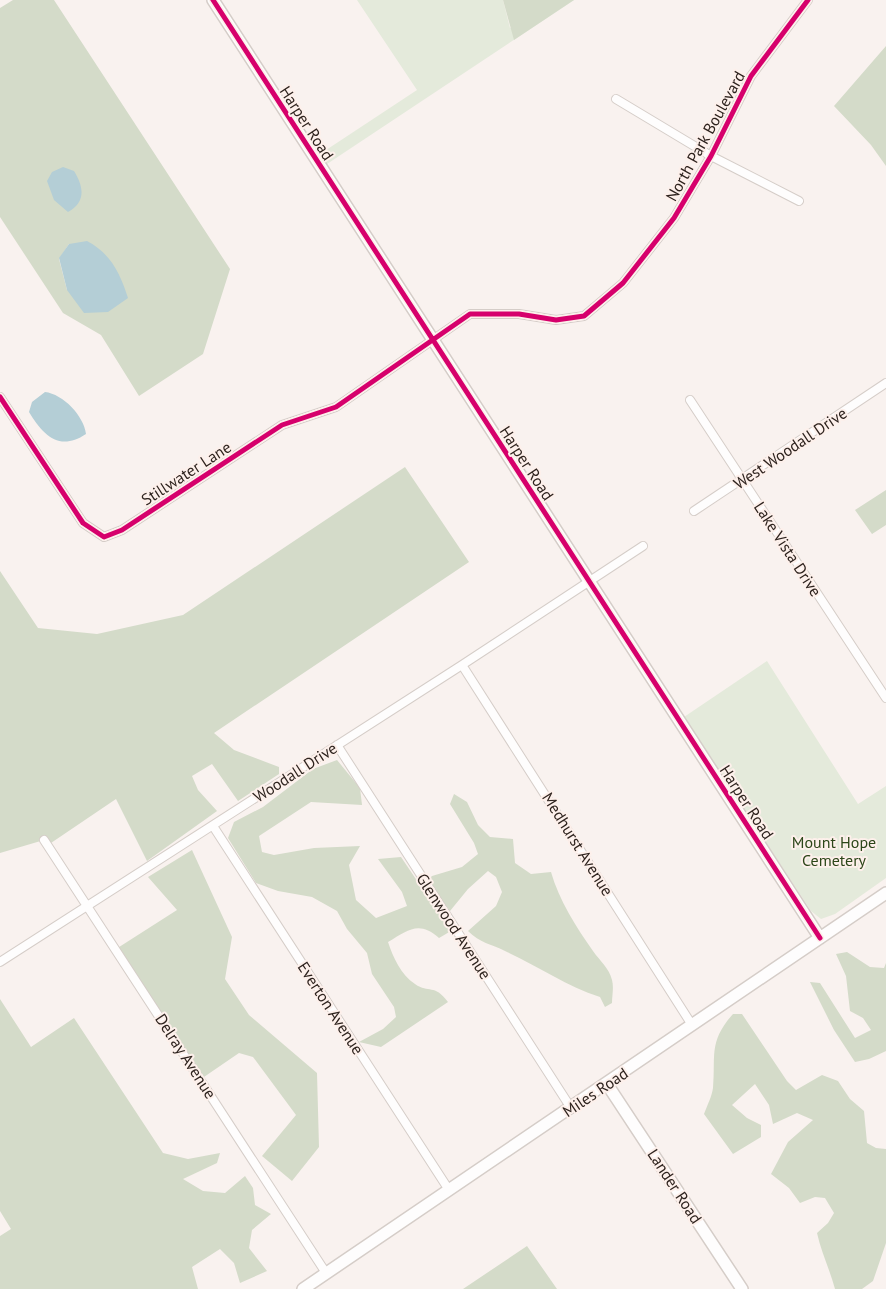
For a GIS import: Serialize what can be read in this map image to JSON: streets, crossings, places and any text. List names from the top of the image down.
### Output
{
  "streets": {
    "street": [
      "Harper Road",
      "North Park Boulevard",
      "West Woodall Drive",
      "Stillwater Lane",
      "Lake Vista Drive",
      "Woodall Drive",
      "Medhurst Avenue",
      "Glenwood Avenue",
      "Everton Avenue",
      "Delray Avenue",
      "Miles Road",
      "Lander Road"
    ]
  },
  "crossings": [
    ["Harper Road", "North Park Boulevard"],
    ["Harper Road", "Stillwater Lane"],
    ["Harper Road", "Woodall Drive"],
    ["Harper Road", "Miles Road"],
    ["North Park Boulevard", "Stillwater Lane"],
    ["West Woodall Drive", "Lake Vista Drive"],
    ["Woodall Drive", "Medhurst Avenue"],
    ["Woodall Drive", "Glenwood Avenue"],
    ["Woodall Drive", "Everton Avenue"],
    ["Woodall Drive", "Delray Avenue"],
    ["Medhurst Avenue", "Miles Road"],
    ["Glenwood Avenue", "Miles Road"],
    ["Everton Avenue", "Miles Road"],
    ["Delray Avenue", "Miles Road"],
    ["Miles Road", "Lander Road"]
  ],
  "parks": ["Mount Hope Cemetery"]
}
